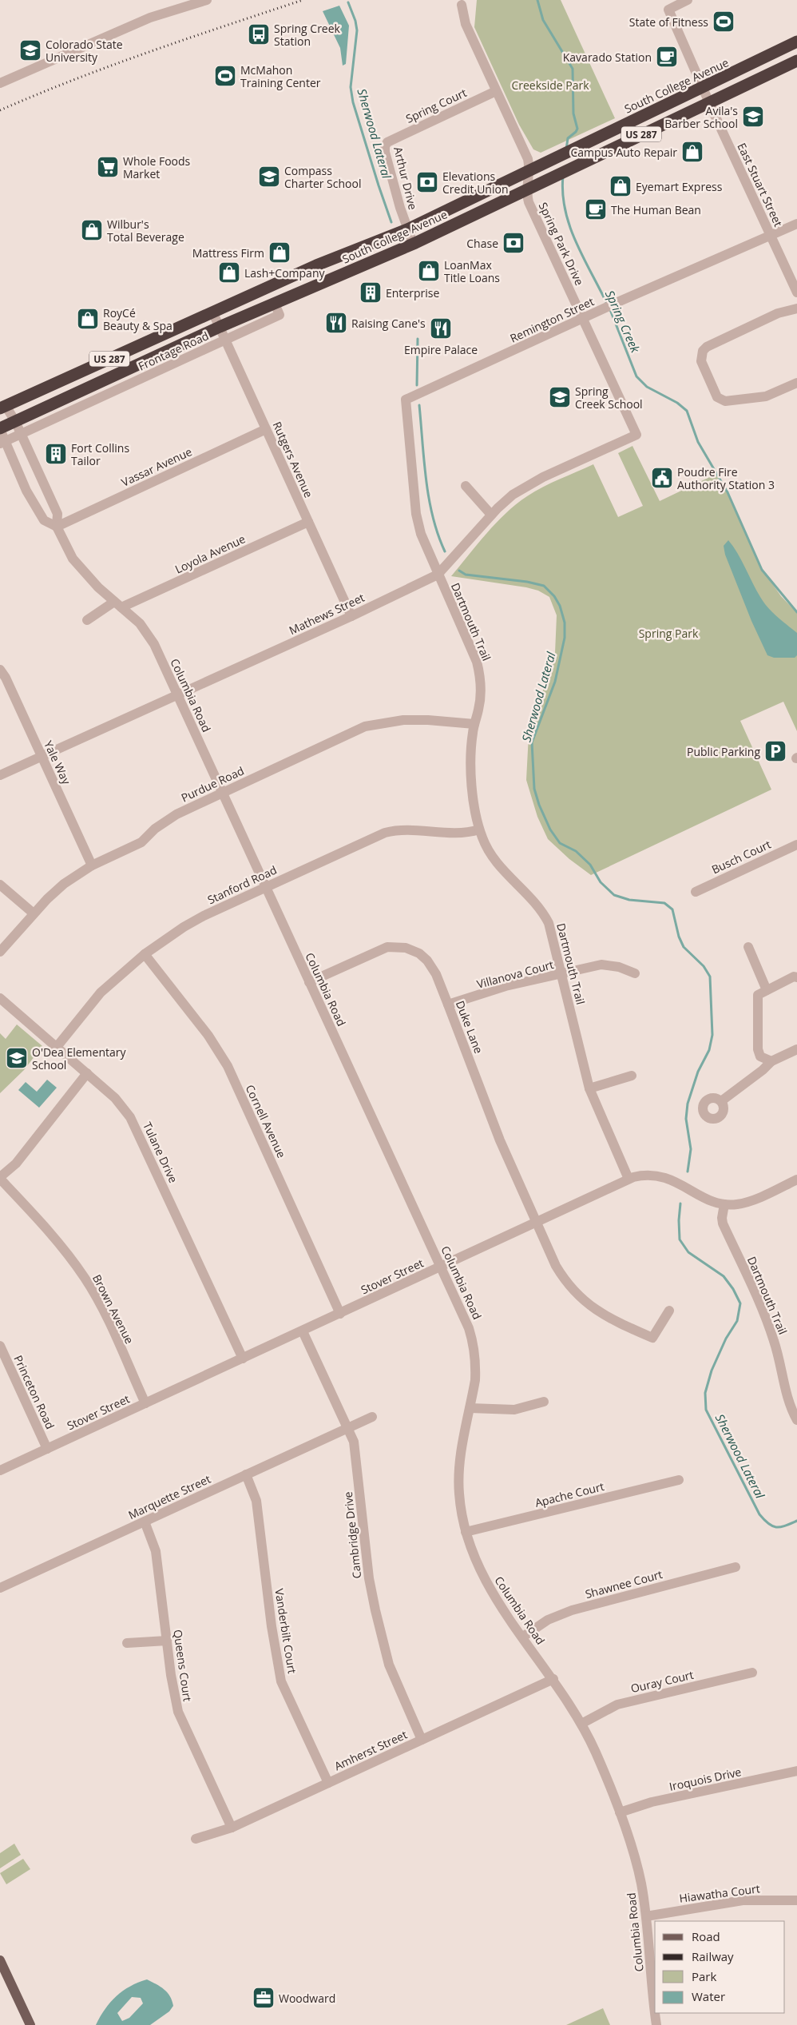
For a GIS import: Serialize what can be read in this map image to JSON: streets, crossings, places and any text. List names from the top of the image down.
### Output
{
  "streets": {
    "highway": ["South College Avenue", "US 287"],
    "street": [
      "Spring Court",
      "Arthur Drive",
      "East Stuart Street",
      "Spring Park Drive",
      "Remington Street",
      "Frontage Road",
      "Rutgers Avenue",
      "Vassar Avenue",
      "Loyola Avenue",
      "Mathews Street",
      "Dartmouth Trail",
      "Columbia Road",
      "Yale Way",
      "Purdue Road",
      "Busch Court",
      "Stanford Road",
      "Villanova Court",
      "Duke Lane",
      "Cornell Avenue",
      "Tulane Drive",
      "Stover Street",
      "Brown Avenue",
      "Princeton Road",
      "Apache Court",
      "Marquette Street",
      "Cambridge Drive",
      "Shawnee Court",
      "Vanderbilt Court",
      "Queens Court",
      "Ouray Court",
      "Amherst Street",
      "Iroquois Drive",
      "Hiawatha Court"
    ]
  },
  "crossings": [
    ["South College Avenue", "Arthur Drive"],
    ["South College Avenue", "East Stuart Street"],
    ["South College Avenue", "Spring Park Drive"],
    ["South College Avenue", "Frontage Road"],
    ["South College Avenue", "Rutgers Avenue"],
    ["South College Avenue", "Columbia Road"],
    ["Spring Court", "Arthur Drive"],
    ["East Stuart Street", "Remington Street"],
    ["Spring Park Drive", "Remington Street"],
    ["Spring Park Drive", "Mathews Street"],
    ["Remington Street", "Dartmouth Trail"],
    ["Frontage Road", "Rutgers Avenue"],
    ["Frontage Road", "Columbia Road"],
    ["Rutgers Avenue", "Vassar Avenue"],
    ["Rutgers Avenue", "Loyola Avenue"],
    ["Rutgers Avenue", "Mathews Street"],
    ["Vassar Avenue", "Columbia Road"],
    ["Loyola Avenue", "Columbia Road"],
    ["Mathews Street", "Dartmouth Trail"],
    ["Mathews Street", "Columbia Road"],
    ["Mathews Street", "Yale Way"],
    ["Dartmouth Trail", "Purdue Road"],
    ["Dartmouth Trail", "Stanford Road"],
    ["Dartmouth Trail", "Villanova Court"],
    ["Dartmouth Trail", "Stover Street"],
    ["Columbia Road", "Purdue Road"],
    ["Columbia Road", "Stanford Road"],
    ["Columbia Road", "Duke Lane"],
    ["Columbia Road", "Stover Street"],
    ["Columbia Road", "Apache Court"],
    ["Columbia Road", "Shawnee Court"],
    ["Columbia Road", "Ouray Court"],
    ["Columbia Road", "Amherst Street"],
    ["Columbia Road", "Iroquois Drive"],
    ["Columbia Road", "Hiawatha Court"],
    ["Yale Way", "Purdue Road"],
    ["Stanford Road", "Cornell Avenue"],
    ["Stanford Road", "Tulane Drive"],
    ["Villanova Court", "Duke Lane"],
    ["Duke Lane", "Stover Street"],
    ["Cornell Avenue", "Stover Street"],
    ["Tulane Drive", "Stover Street"],
    ["Stover Street", "Brown Avenue"],
    ["Stover Street", "Princeton Road"],
    ["Stover Street", "Cambridge Drive"],
    ["Marquette Street", "Cambridge Drive"],
    ["Marquette Street", "Vanderbilt Court"],
    ["Marquette Street", "Queens Court"],
    ["Cambridge Drive", "Amherst Street"],
    ["Vanderbilt Court", "Amherst Street"],
    ["Queens Court", "Amherst Street"]
  ],
  "water": ["Sherwood Lateral", "Spring Creek"],
  "parks": ["Creekside Park", "Spring Park"],
  "places": {
    "sports": ["State of Fitness", "McMahon Training Center"],
    "bus stop": ["Spring Creek Station"],
    "school or university": [
      "Colorado State University",
      "Avila's Barber School",
      "Compass Charter School",
      "Spring Creek School",
      "O'Dea Elementary School"
    ],
    "cafe": ["Kavarado Station", "The Human Bean"],
    "shop": [
      "Campus Auto Repair",
      "Eyemart Express",
      "Wilbur's Total Beverage",
      "Mattress Firm",
      "LoanMax Title Loans",
      "Lash+Company",
      "RoyCé Beauty & Spa"
    ],
    "supermarket": ["Whole Foods Market"],
    "bank": ["Elevations Credit Union", "Chase"],
    "building": ["Enterprise", "Fort Collins Tailor"],
    "restaurant": ["Raising Cane's", "Empire Palace"],
    "public building": ["Poudre Fire Authority Station 3"],
    "parking": ["Public Parking"],
    "office": ["Woodward"]
  },
  "legend": [
    "Road",
    "Railway",
    "Park",
    "Water"
  ]
}
